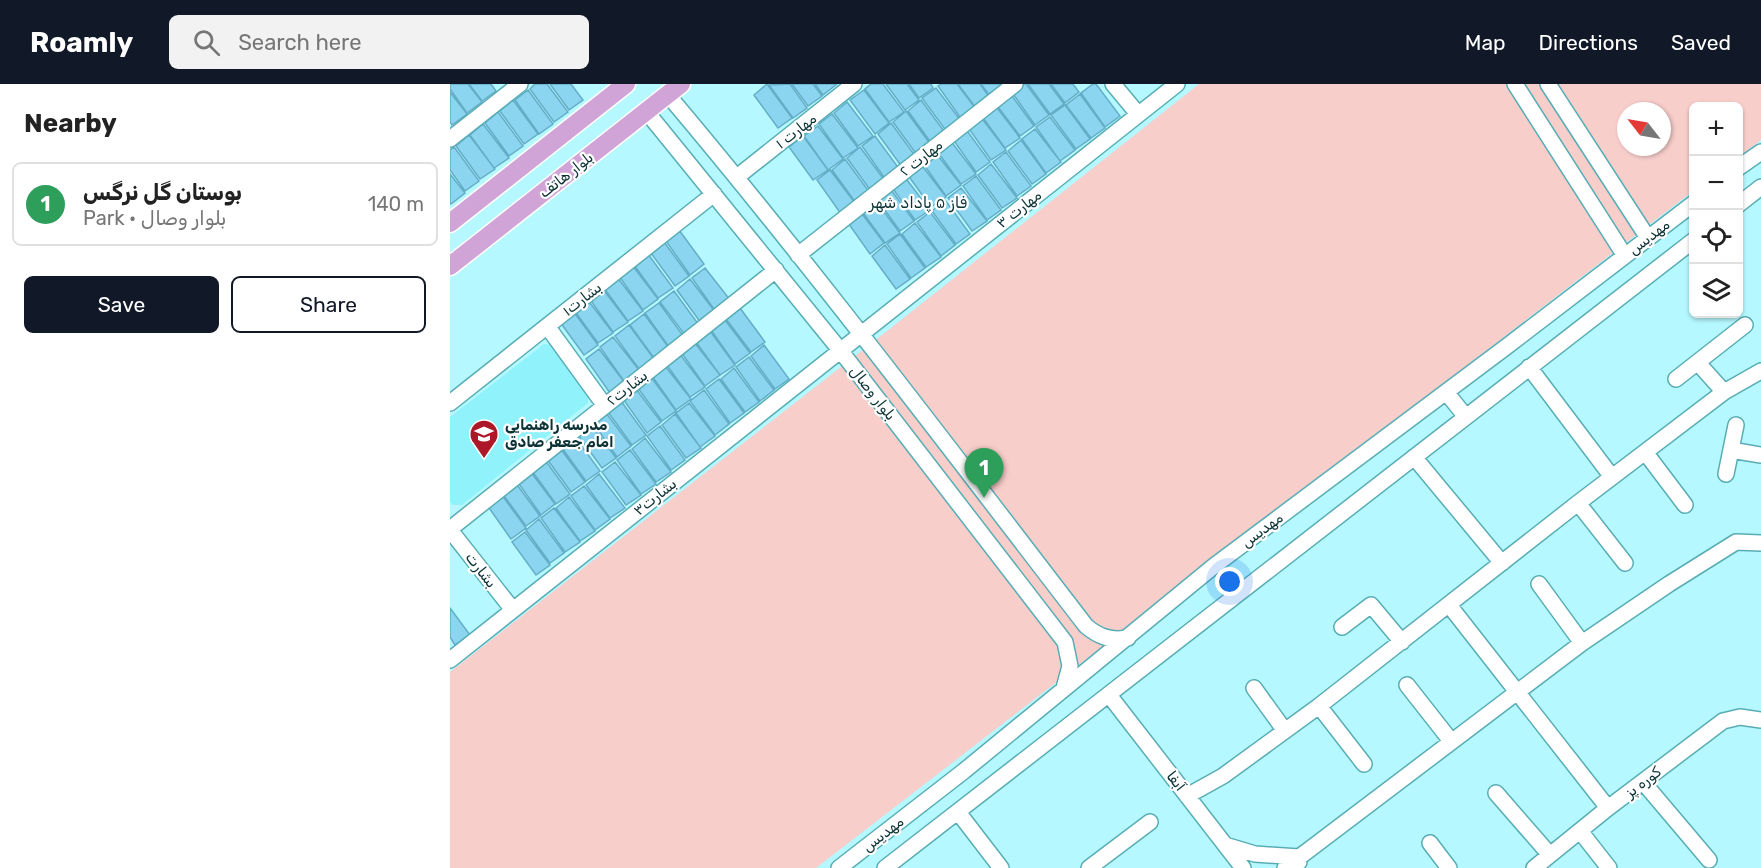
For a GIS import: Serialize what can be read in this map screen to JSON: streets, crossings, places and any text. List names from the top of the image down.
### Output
{
  "streets": {
    "main road": ["بلوار هاتف"],
    "street": [
      "مهارت ۱",
      "مهارت ۲",
      "مهارت ۳",
      "مهدیس",
      "بشارت۱",
      "بشارت۲",
      "بلوار وصال",
      "بشارت۳",
      "بشارت",
      "آبفا",
      "کوره پز"
    ]
  },
  "crossings": [
    ["مهارت ۱", "بلوار وصال"],
    ["مهارت ۲", "بلوار وصال"],
    ["بلوار هاتف", "بلوار وصال"],
    ["مهارت ۳", "بلوار وصال"],
    ["مهارت ۳", "بشارت۳"],
    ["مهدیس", "بلوار وصال"],
    ["مهدیس", "آبفا"],
    ["بشارت۱", "بلوار وصال"],
    ["بشارت۲", "بلوار وصال"],
    ["بشارت۲", "بشارت"],
    ["بلوار وصال", "بشارت۳"],
    ["بشارت۳", "بشارت"]
  ],
  "districts": ["فاز ۵ پاداد شهر"],
  "places": {
    "school or university": ["مدرسه راهنمایی امام جعفر صادق"]
  },
  "north": "top left",
  "page": {
    "header": "Roamly",
    "search": "Search here",
    "nav": ["Map", "Directions", "Saved"],
    "heading": "Nearby",
    "map_buttons": ["+", "−"],
    "list": [
      {
        "mark": "1",
        "name": "بوستان گل نرگس",
        "note": "Park · بلوار وصال",
        "value": "140 m"
      }
    ],
    "buttons": ["Save", "Share"],
    "pins": "1"
  }
}
